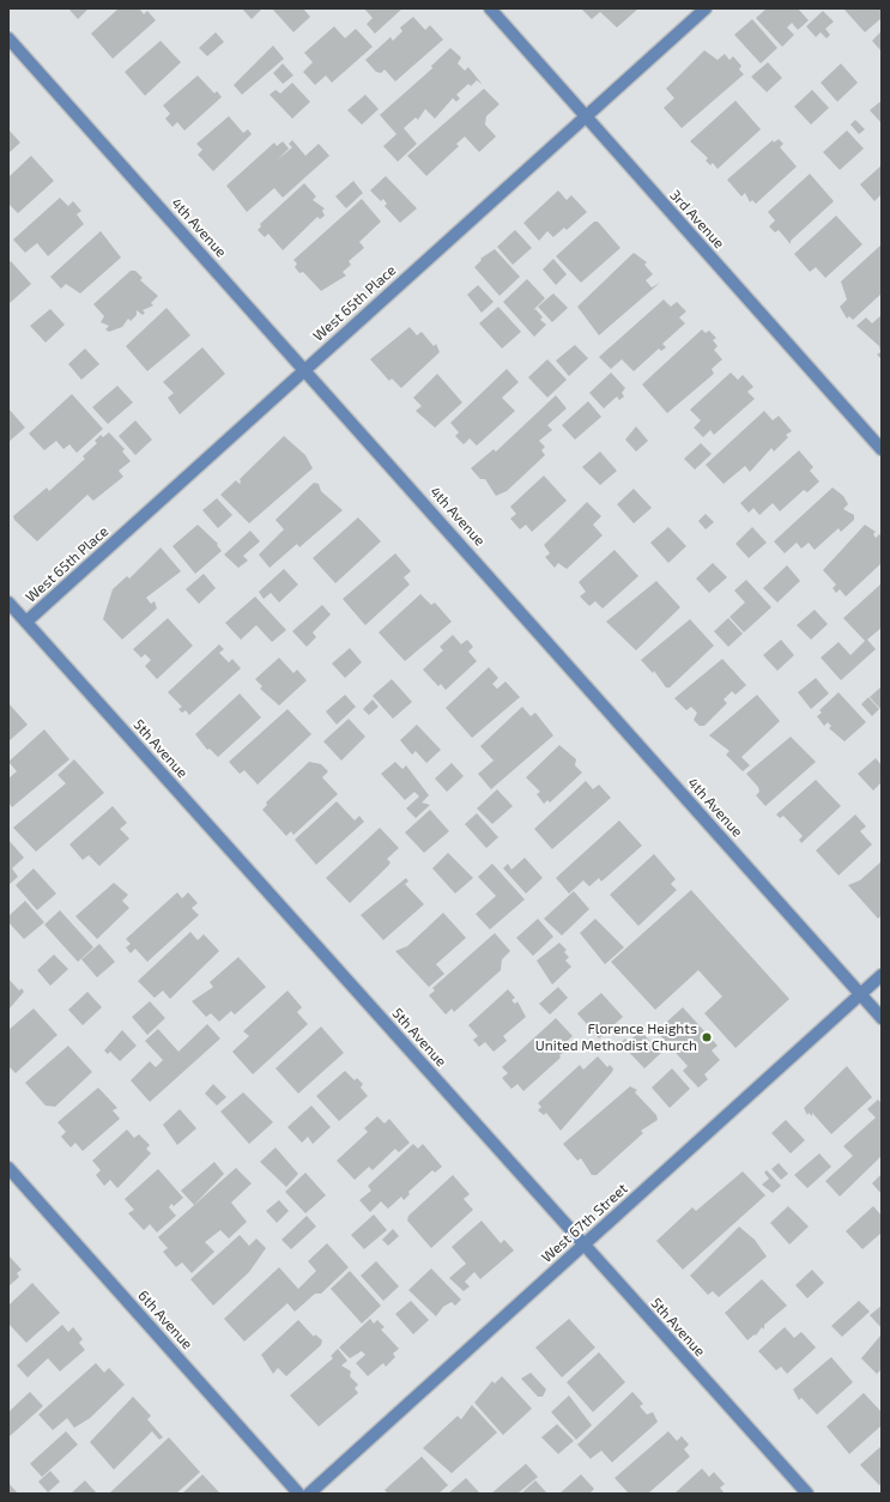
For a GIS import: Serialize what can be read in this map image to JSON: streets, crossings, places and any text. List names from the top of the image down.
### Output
{
  "streets": {
    "street": [
      "3rd Avenue",
      "4th Avenue",
      "West 65th Place",
      "5th Avenue",
      "West 67th Street",
      "6th Avenue"
    ]
  },
  "crossings": [
    ["3rd Avenue", "West 65th Place"],
    ["4th Avenue", "West 65th Place"],
    ["4th Avenue", "West 67th Street"],
    ["West 65th Place", "5th Avenue"],
    ["5th Avenue", "West 67th Street"]
  ],
  "places": ["Florence Heights United Methodist Church"]
}
